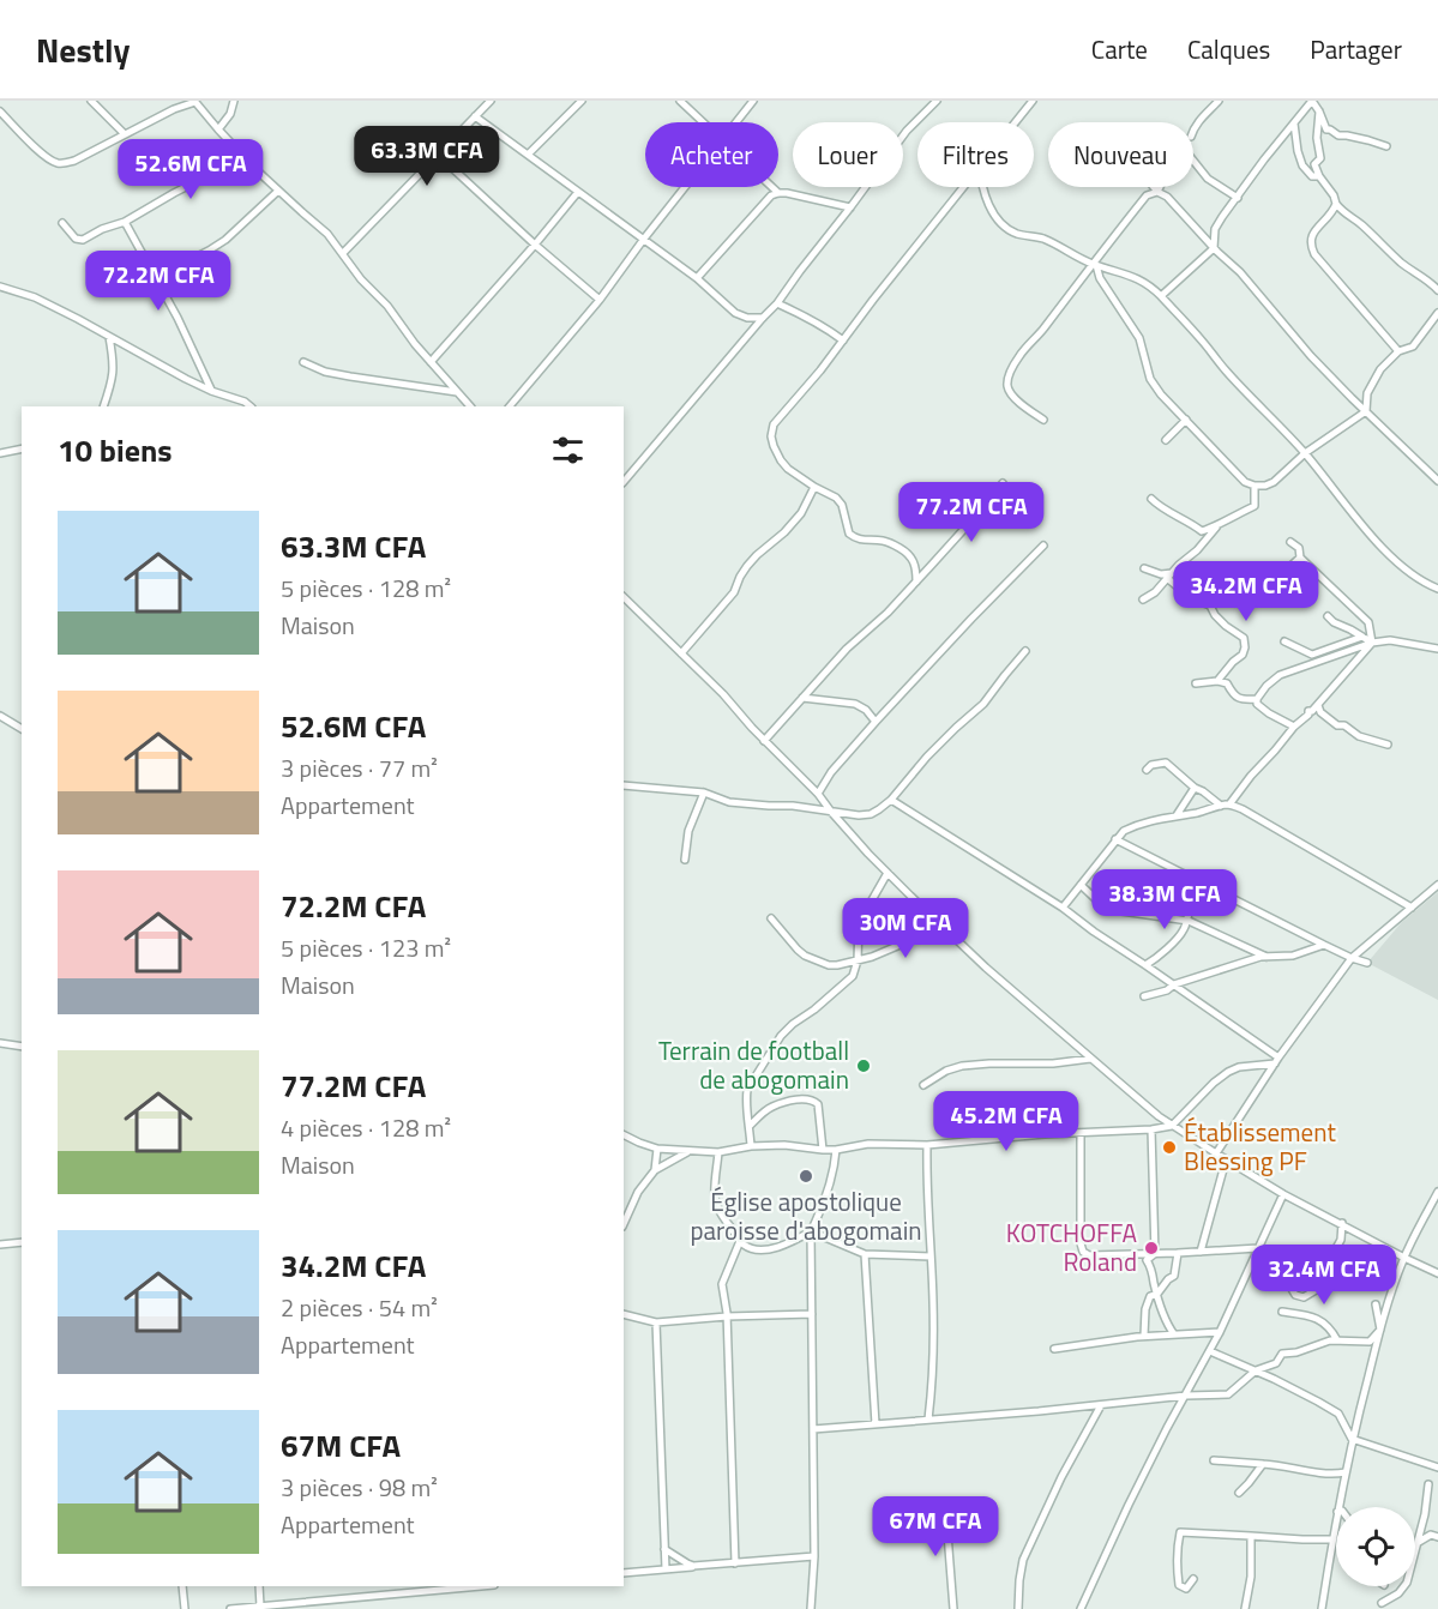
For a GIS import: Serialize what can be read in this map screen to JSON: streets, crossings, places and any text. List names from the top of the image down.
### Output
{
  "places": [
    "Terrain de football de abogomain",
    "Établissement Blessing PF",
    "Église apostolique paroisse d'abogomain",
    "KOTCHOFFA Roland"
  ],
  "page": {
    "header": "Nestly",
    "nav": ["Carte", "Calques", "Partager"],
    "chip": [
      "Acheter",
      "Louer",
      "Filtres",
      "Nouveau"
    ],
    "price": [
      "63.3M CFA",
      "52.6M CFA",
      "72.2M CFA",
      "77.2M CFA",
      "34.2M CFA",
      "38.3M CFA",
      "30M CFA",
      "45.2M CFA",
      "32.4M CFA",
      "67M CFA"
    ],
    "heading": "10 biens",
    "list": [
      {
        "name": "63.3M CFA",
        "note": "5 pièces · 128 m² · Maison"
      },
      {
        "name": "52.6M CFA",
        "note": "3 pièces · 77 m² · Appartement"
      },
      {
        "name": "72.2M CFA",
        "note": "5 pièces · 123 m² · Maison"
      },
      {
        "name": "77.2M CFA",
        "note": "4 pièces · 128 m² · Maison"
      },
      {
        "name": "34.2M CFA",
        "note": "2 pièces · 54 m² · Appartement"
      },
      {
        "name": "67M CFA",
        "note": "3 pièces · 98 m² · Appartement"
      }
    ]
  }
}
